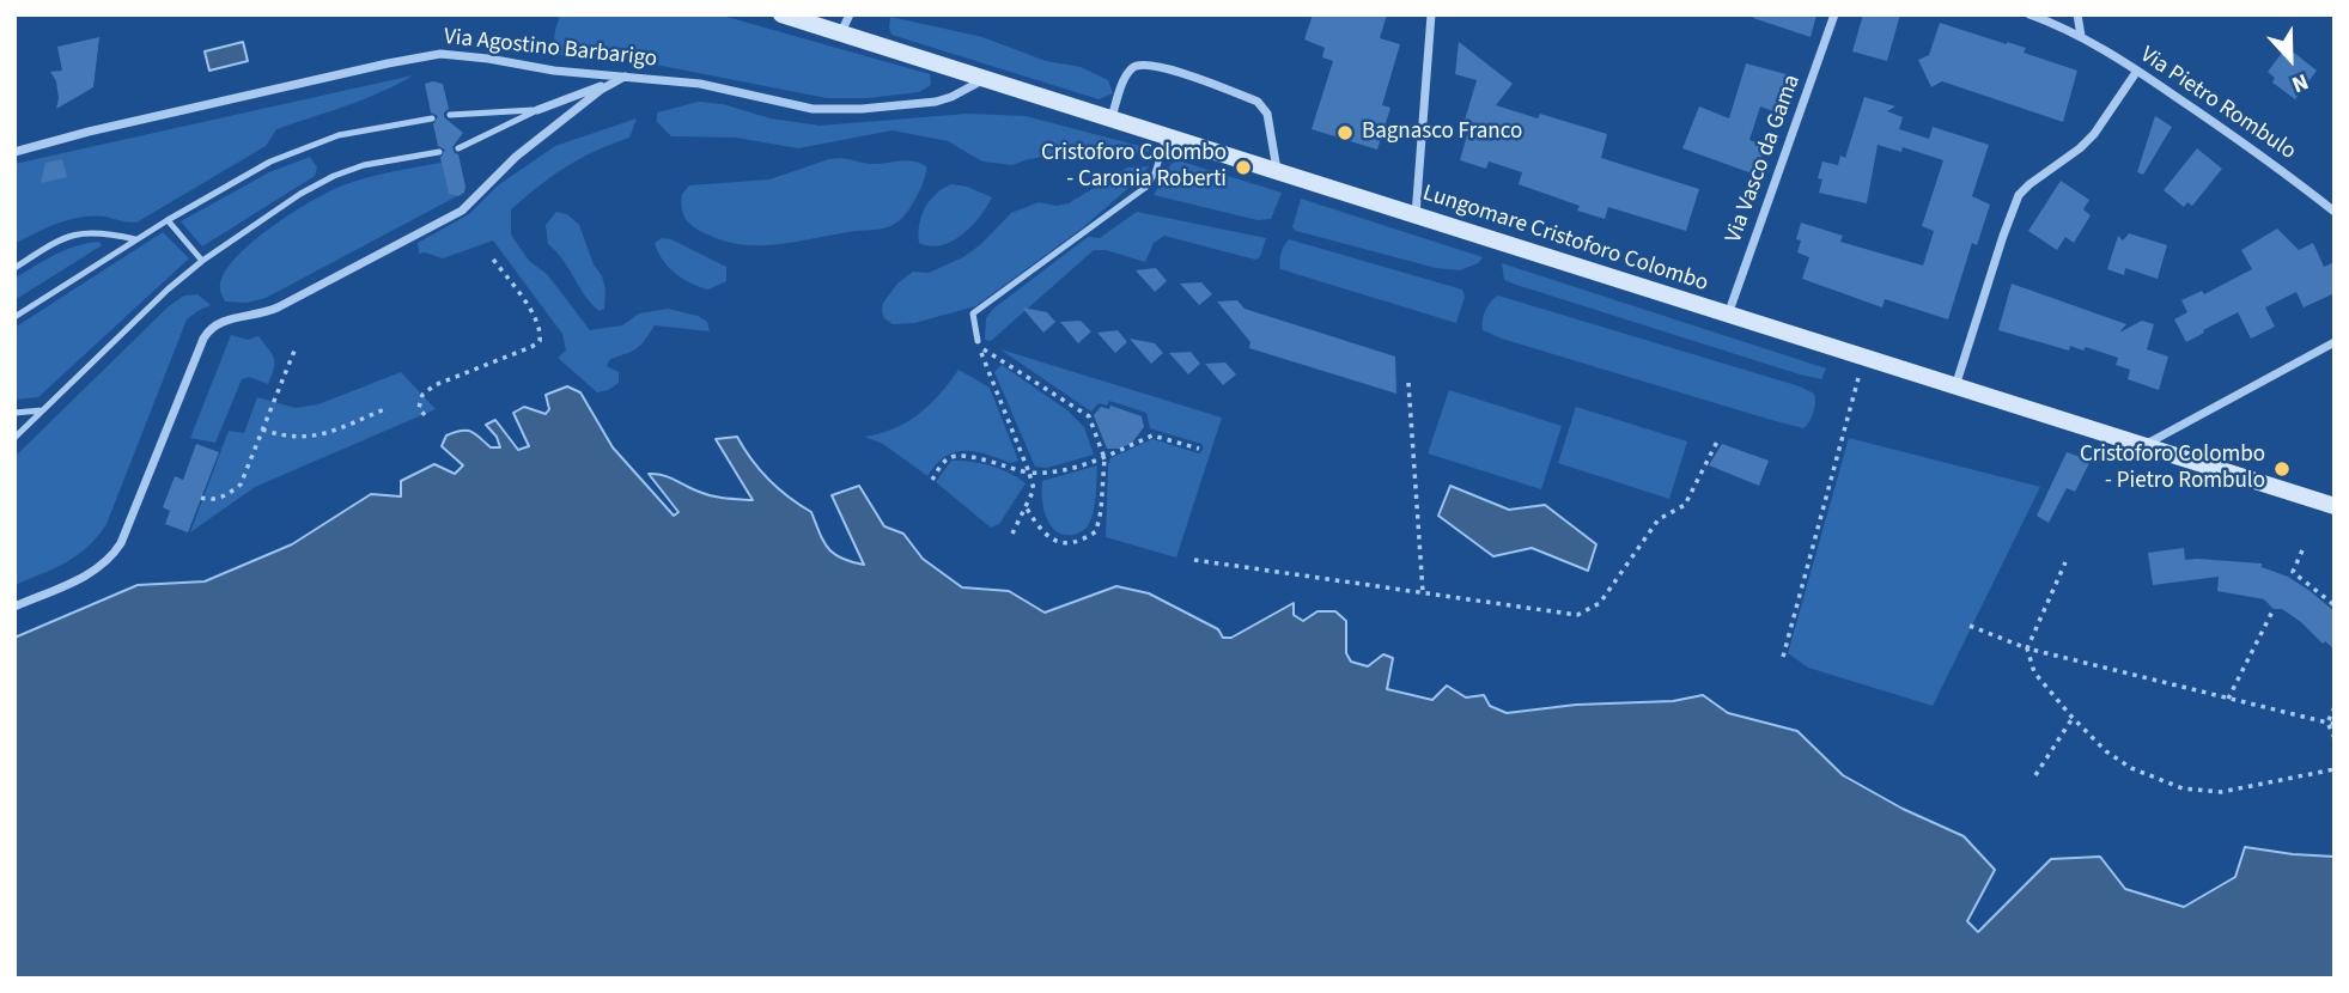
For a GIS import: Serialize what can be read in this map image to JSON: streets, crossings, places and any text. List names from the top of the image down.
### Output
{
  "streets": {
    "main road": ["Lungomare Cristoforo Colombo"],
    "street": ["Via Agostino Barbarigo", "Via Pietro Rombulo", "Via Vasco da Gama"]
  },
  "crossings": [
    ["Via Agostino Barbarigo", "Lungomare Cristoforo Colombo"],
    ["Via Vasco da Gama", "Lungomare Cristoforo Colombo"]
  ],
  "places": ["Bagnasco Franco", "Cristoforo Colombo - Caronia Roberti", "Cristoforo Colombo - Pietro Rombulo"],
  "north": "bottom"
}
